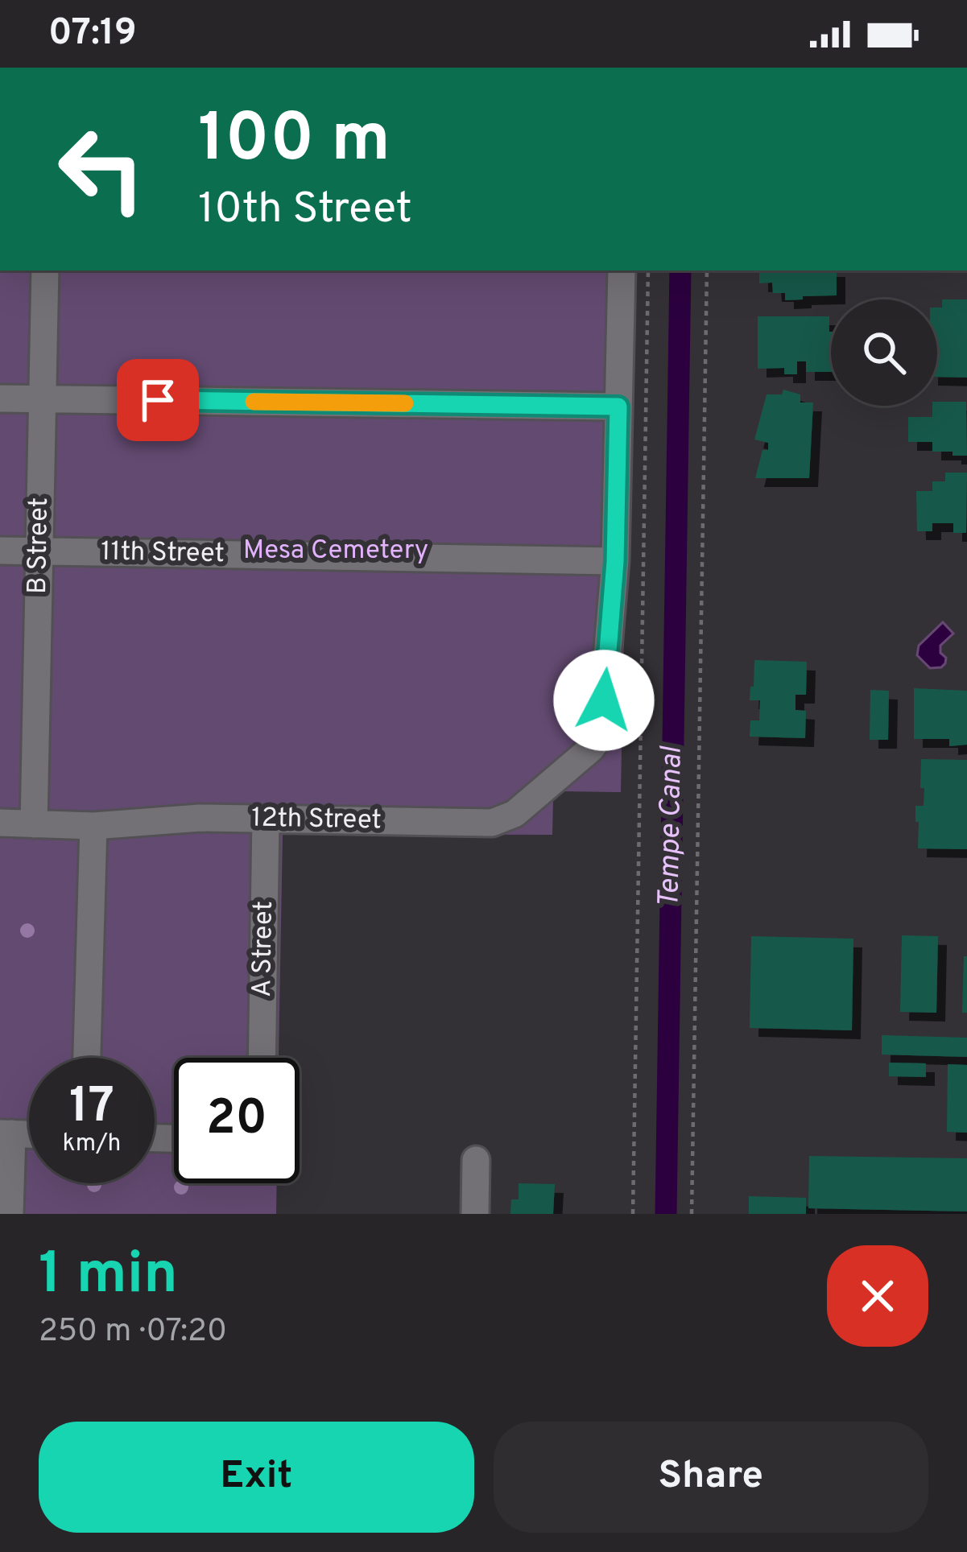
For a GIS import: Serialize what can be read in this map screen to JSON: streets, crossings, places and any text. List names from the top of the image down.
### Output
{
  "streets": {
    "lane": [
      "B Street",
      "11th Street",
      "12th Street",
      "A Street"
    ]
  },
  "crossings": [
    ["B Street", "11th Street"],
    ["B Street", "12th Street"],
    ["11th Street", "12th Street"],
    ["12th Street", "A Street"]
  ],
  "water": ["Tempe Canal"],
  "parks": ["Mesa Cemetery"],
  "page": {
    "status": "07:19",
    "turn": ["100 m", "10th Street"],
    "speed": "17 km/h",
    "limit": "20",
    "heading": ["1 min", "250 m · 07:20"],
    "buttons": ["Exit", "Share"]
  }
}
